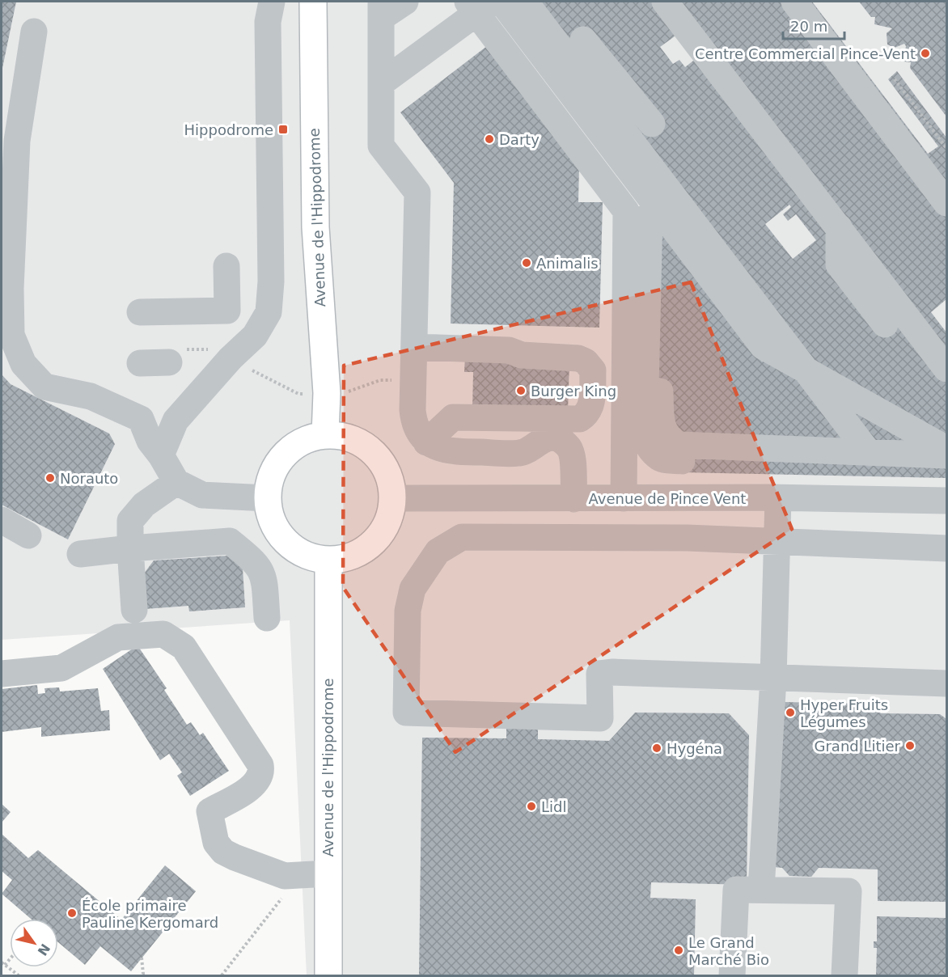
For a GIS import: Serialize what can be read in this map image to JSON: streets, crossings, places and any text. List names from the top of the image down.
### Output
{
  "streets": {
    "main road": ["Avenue de l'Hippodrome"],
    "street": ["Avenue de Pince Vent"]
  },
  "crossings": [
    ["Avenue de l'Hippodrome", "Avenue de Pince Vent"]
  ],
  "places": {
    "other": [
      "Centre Commercial Pince-Vent",
      "Darty",
      "Animalis",
      "Burger King",
      "Norauto",
      "Hyper Fruits Légumes",
      "Grand Litier",
      "Hygéna",
      "Lidl",
      "École primaire Pauline Kergomard",
      "Le Grand Marché Bio"
    ],
    "transit": ["Hippodrome"]
  },
  "scale_bar": "20 m",
  "north": "bottom right"
}
